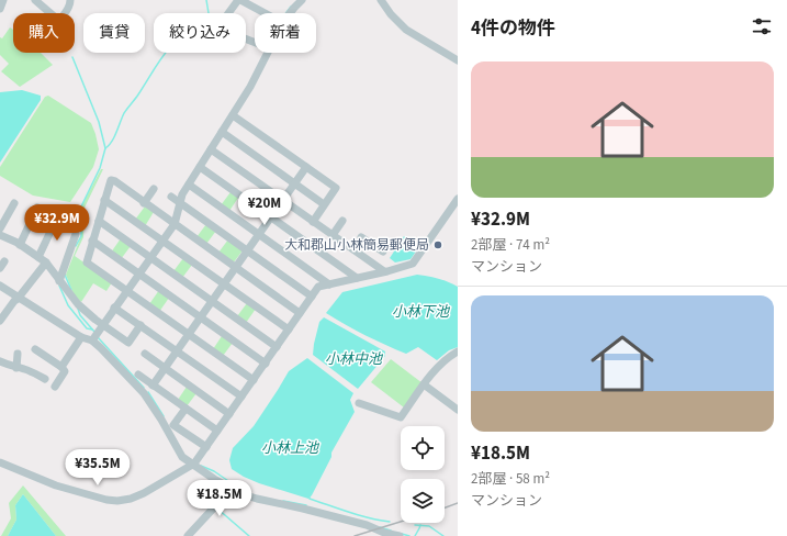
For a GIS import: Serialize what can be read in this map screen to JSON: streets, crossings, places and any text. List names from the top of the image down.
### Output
{
  "water": ["小林下池", "小林中池", "小林上池"],
  "places": ["大和郡山小林簡易郵便局"],
  "page": {
    "heading": "4件の物件",
    "chip": [
      "購入",
      "賃貸",
      "絞り込み",
      "新着"
    ],
    "list": [
      {
        "name": "¥32.9M",
        "note": "2部屋 · 74 m² · マンション"
      },
      {
        "name": "¥18.5M",
        "note": "2部屋 · 58 m² · マンション"
      }
    ],
    "price": [
      "¥20M",
      "¥32.9M",
      "¥35.5M",
      "¥18.5M"
    ]
  }
}
